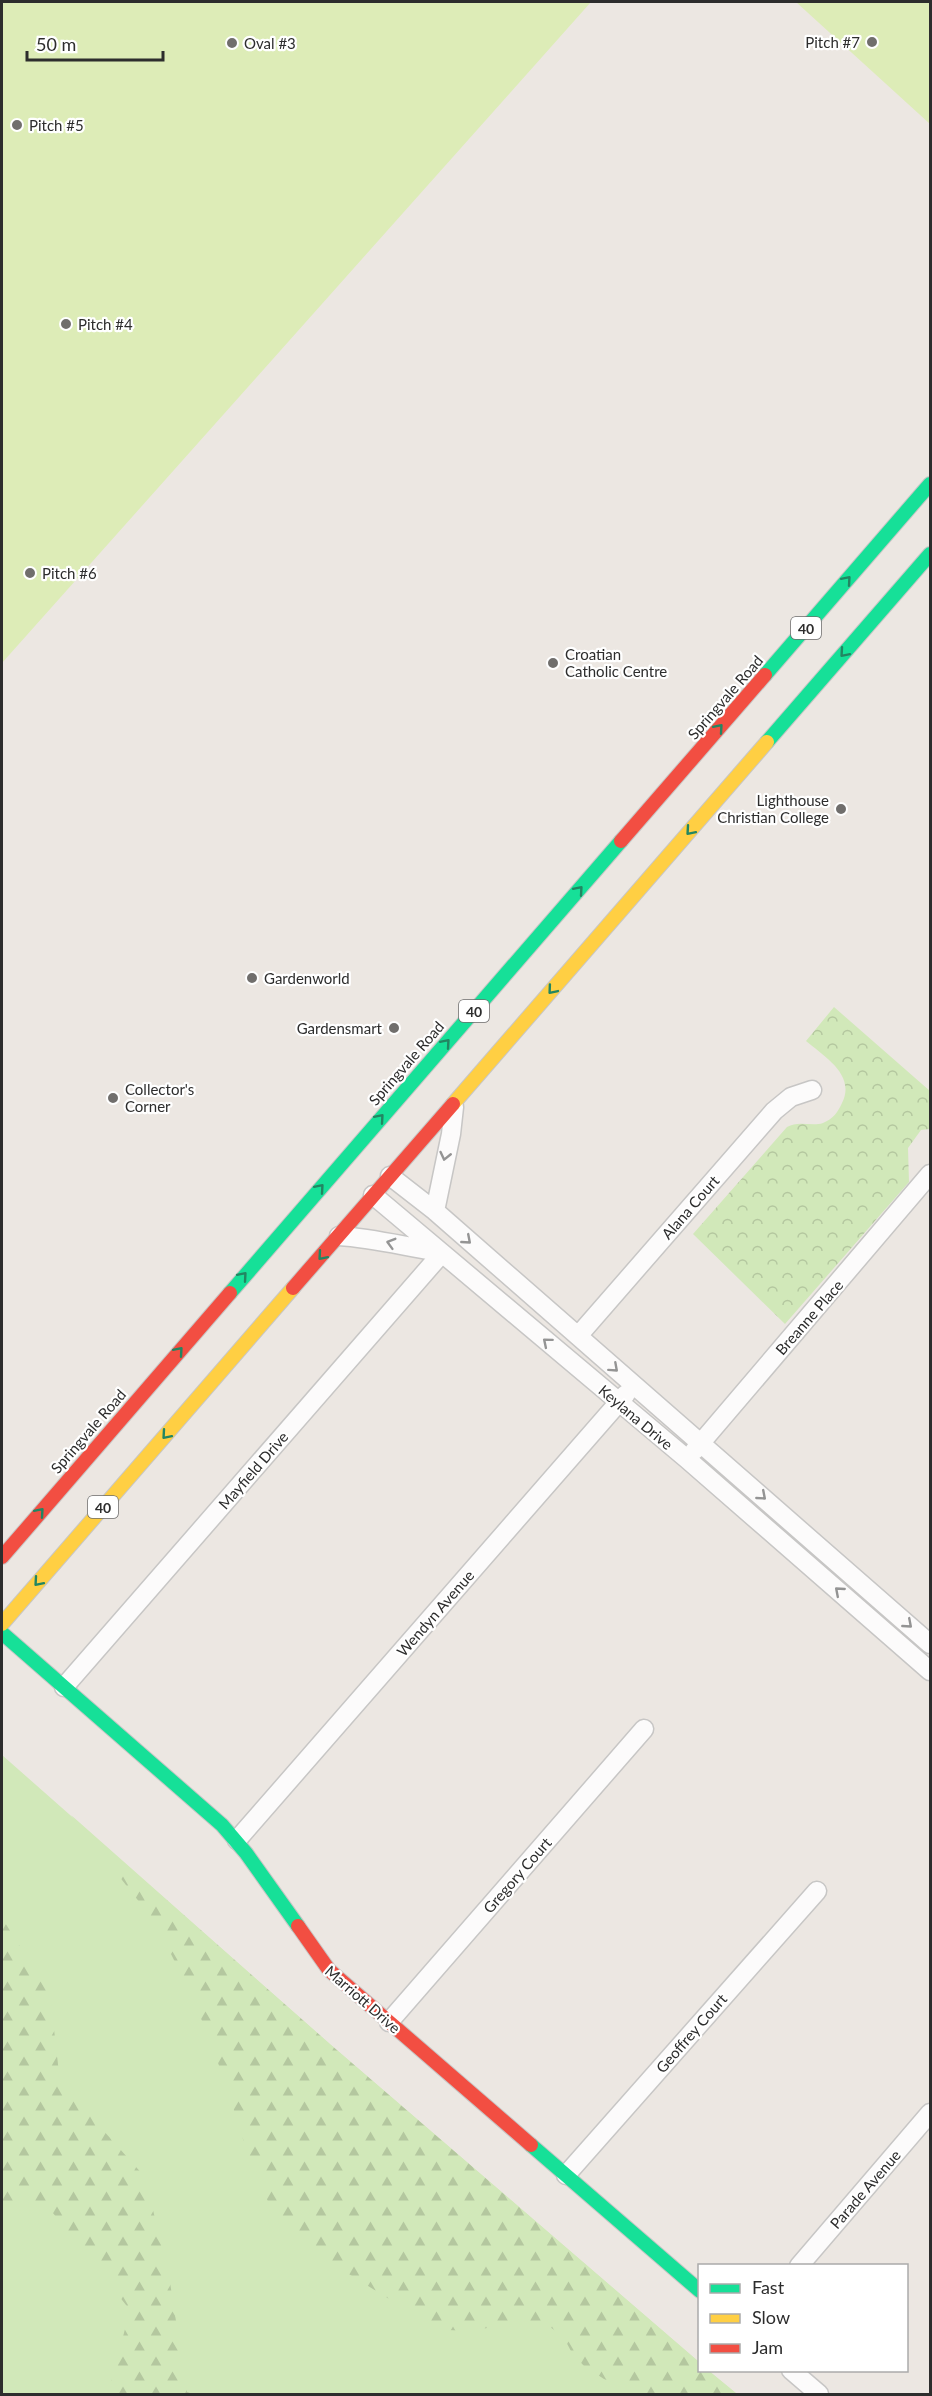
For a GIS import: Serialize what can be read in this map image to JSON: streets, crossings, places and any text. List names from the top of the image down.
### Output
{
  "streets": {
    "main road": ["40", "Springvale Road", "Marriott Drive"],
    "street": [
      "Alana Court",
      "Breanne Place",
      "Keylana Drive",
      "Mayfield Drive",
      "Wendyn Avenue",
      "Gregory Court",
      "Geoffrey Court",
      "Parade Avenue"
    ]
  },
  "crossings": [
    ["40", "Keylana Drive"],
    ["Alana Court", "Keylana Drive"],
    ["Breanne Place", "Keylana Drive"],
    ["Keylana Drive", "Mayfield Drive"],
    ["Keylana Drive", "Wendyn Avenue"],
    ["Mayfield Drive", "Marriott Drive"],
    ["Wendyn Avenue", "Marriott Drive"],
    ["Gregory Court", "Marriott Drive"],
    ["Marriott Drive", "Geoffrey Court"]
  ],
  "places": [
    "Pitch #7",
    "Oval #3",
    "Pitch #5",
    "Pitch #4",
    "Pitch #6",
    "Croatian Catholic Centre",
    "Lighthouse Christian College",
    "Gardenworld",
    "Gardensmart",
    "Collector's Corner"
  ],
  "legend": ["Fast", "Slow", "Jam"],
  "scale_bar": "50 m"
}
